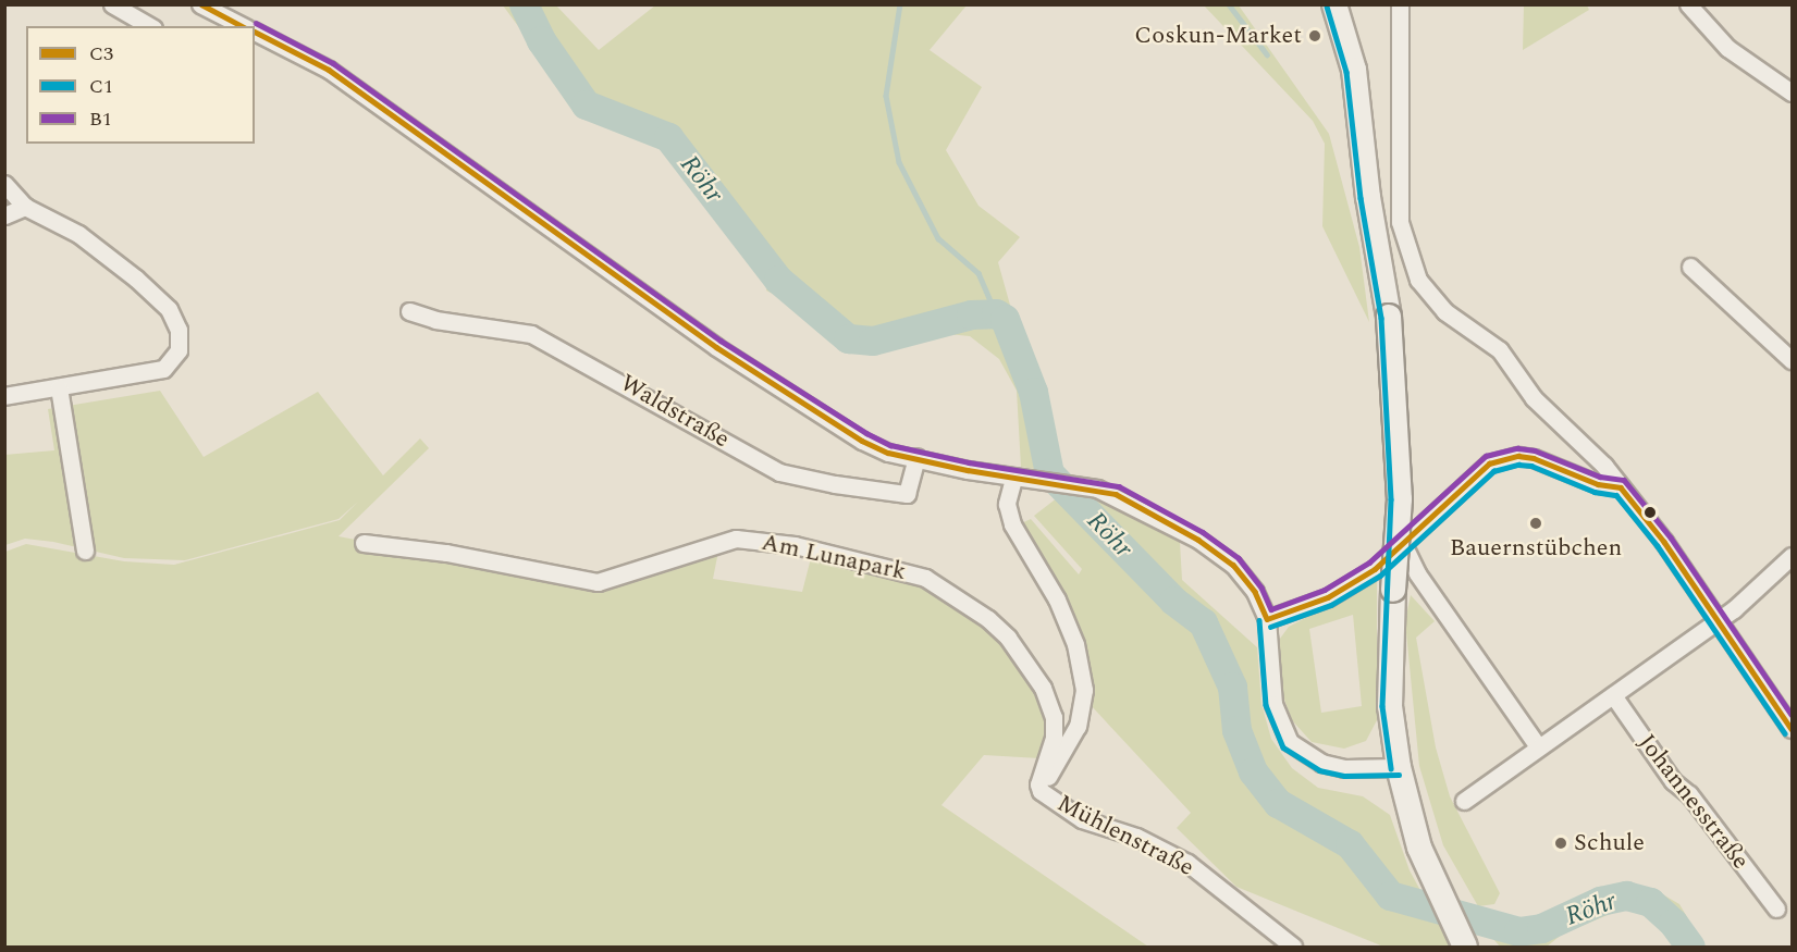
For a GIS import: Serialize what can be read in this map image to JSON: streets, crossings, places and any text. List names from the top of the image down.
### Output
{
  "streets": {
    "street": [
      "Waldstraße",
      "Am Lunapark",
      "Johannesstraße",
      "Mühlenstraße"
    ]
  },
  "crossings": [
    ["Am Lunapark", "Mühlenstraße"]
  ],
  "water": ["Röhr"],
  "places": ["Coskun-Market", "Bauernstübchen", "Schule"],
  "lines": ["transit line C3", "transit line C1", "transit line B1"],
  "legend": ["C3", "C1", "B1"]
}
